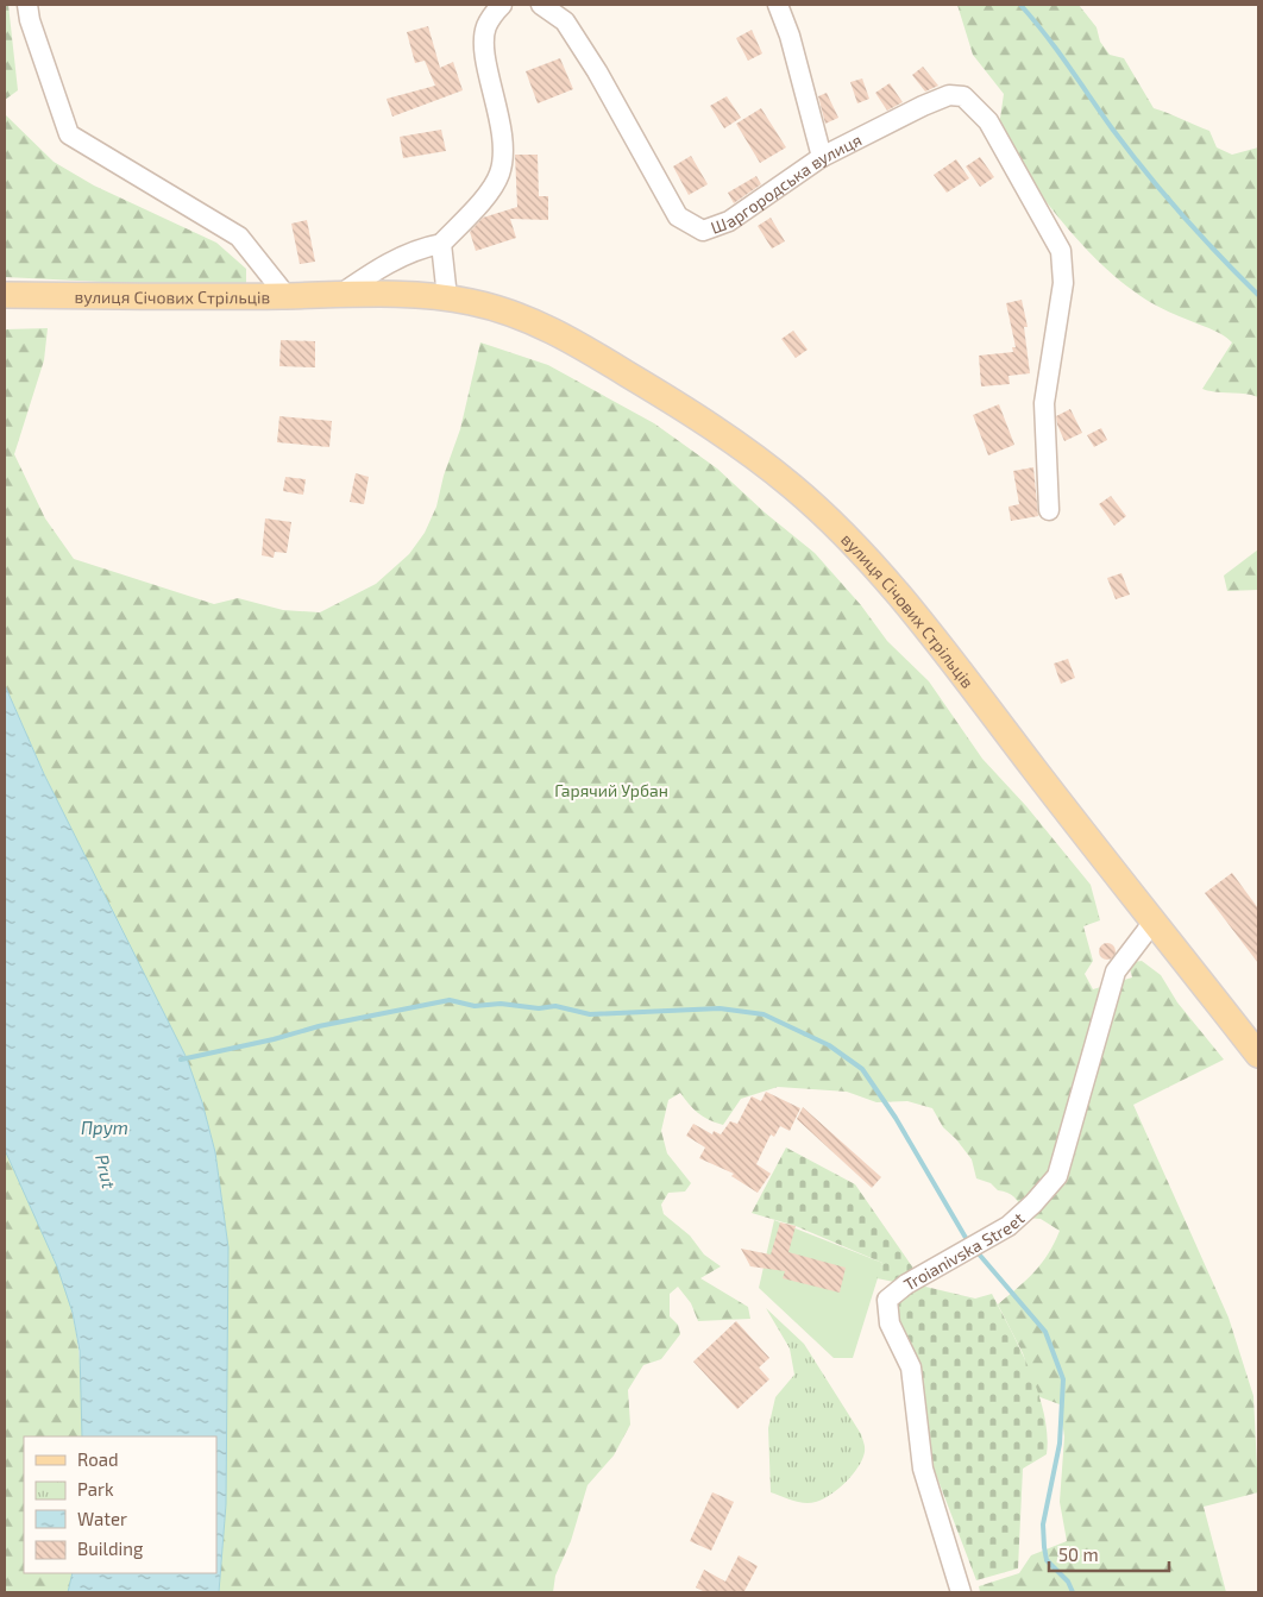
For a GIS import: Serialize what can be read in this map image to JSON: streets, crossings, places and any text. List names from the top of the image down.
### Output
{
  "streets": {
    "main road": ["вулиця Січових Стрільців"],
    "street": ["Шаргородська вулиця", "Troianivska Street"]
  },
  "crossings": [
    ["вулиця Січових Стрільців", "Troianivska Street"]
  ],
  "water": ["Прут", "Prut"],
  "parks": ["Гарячий Урбан"],
  "legend": [
    "Road",
    "Park",
    "Water",
    "Building"
  ],
  "scale_bar": "50 m"
}
